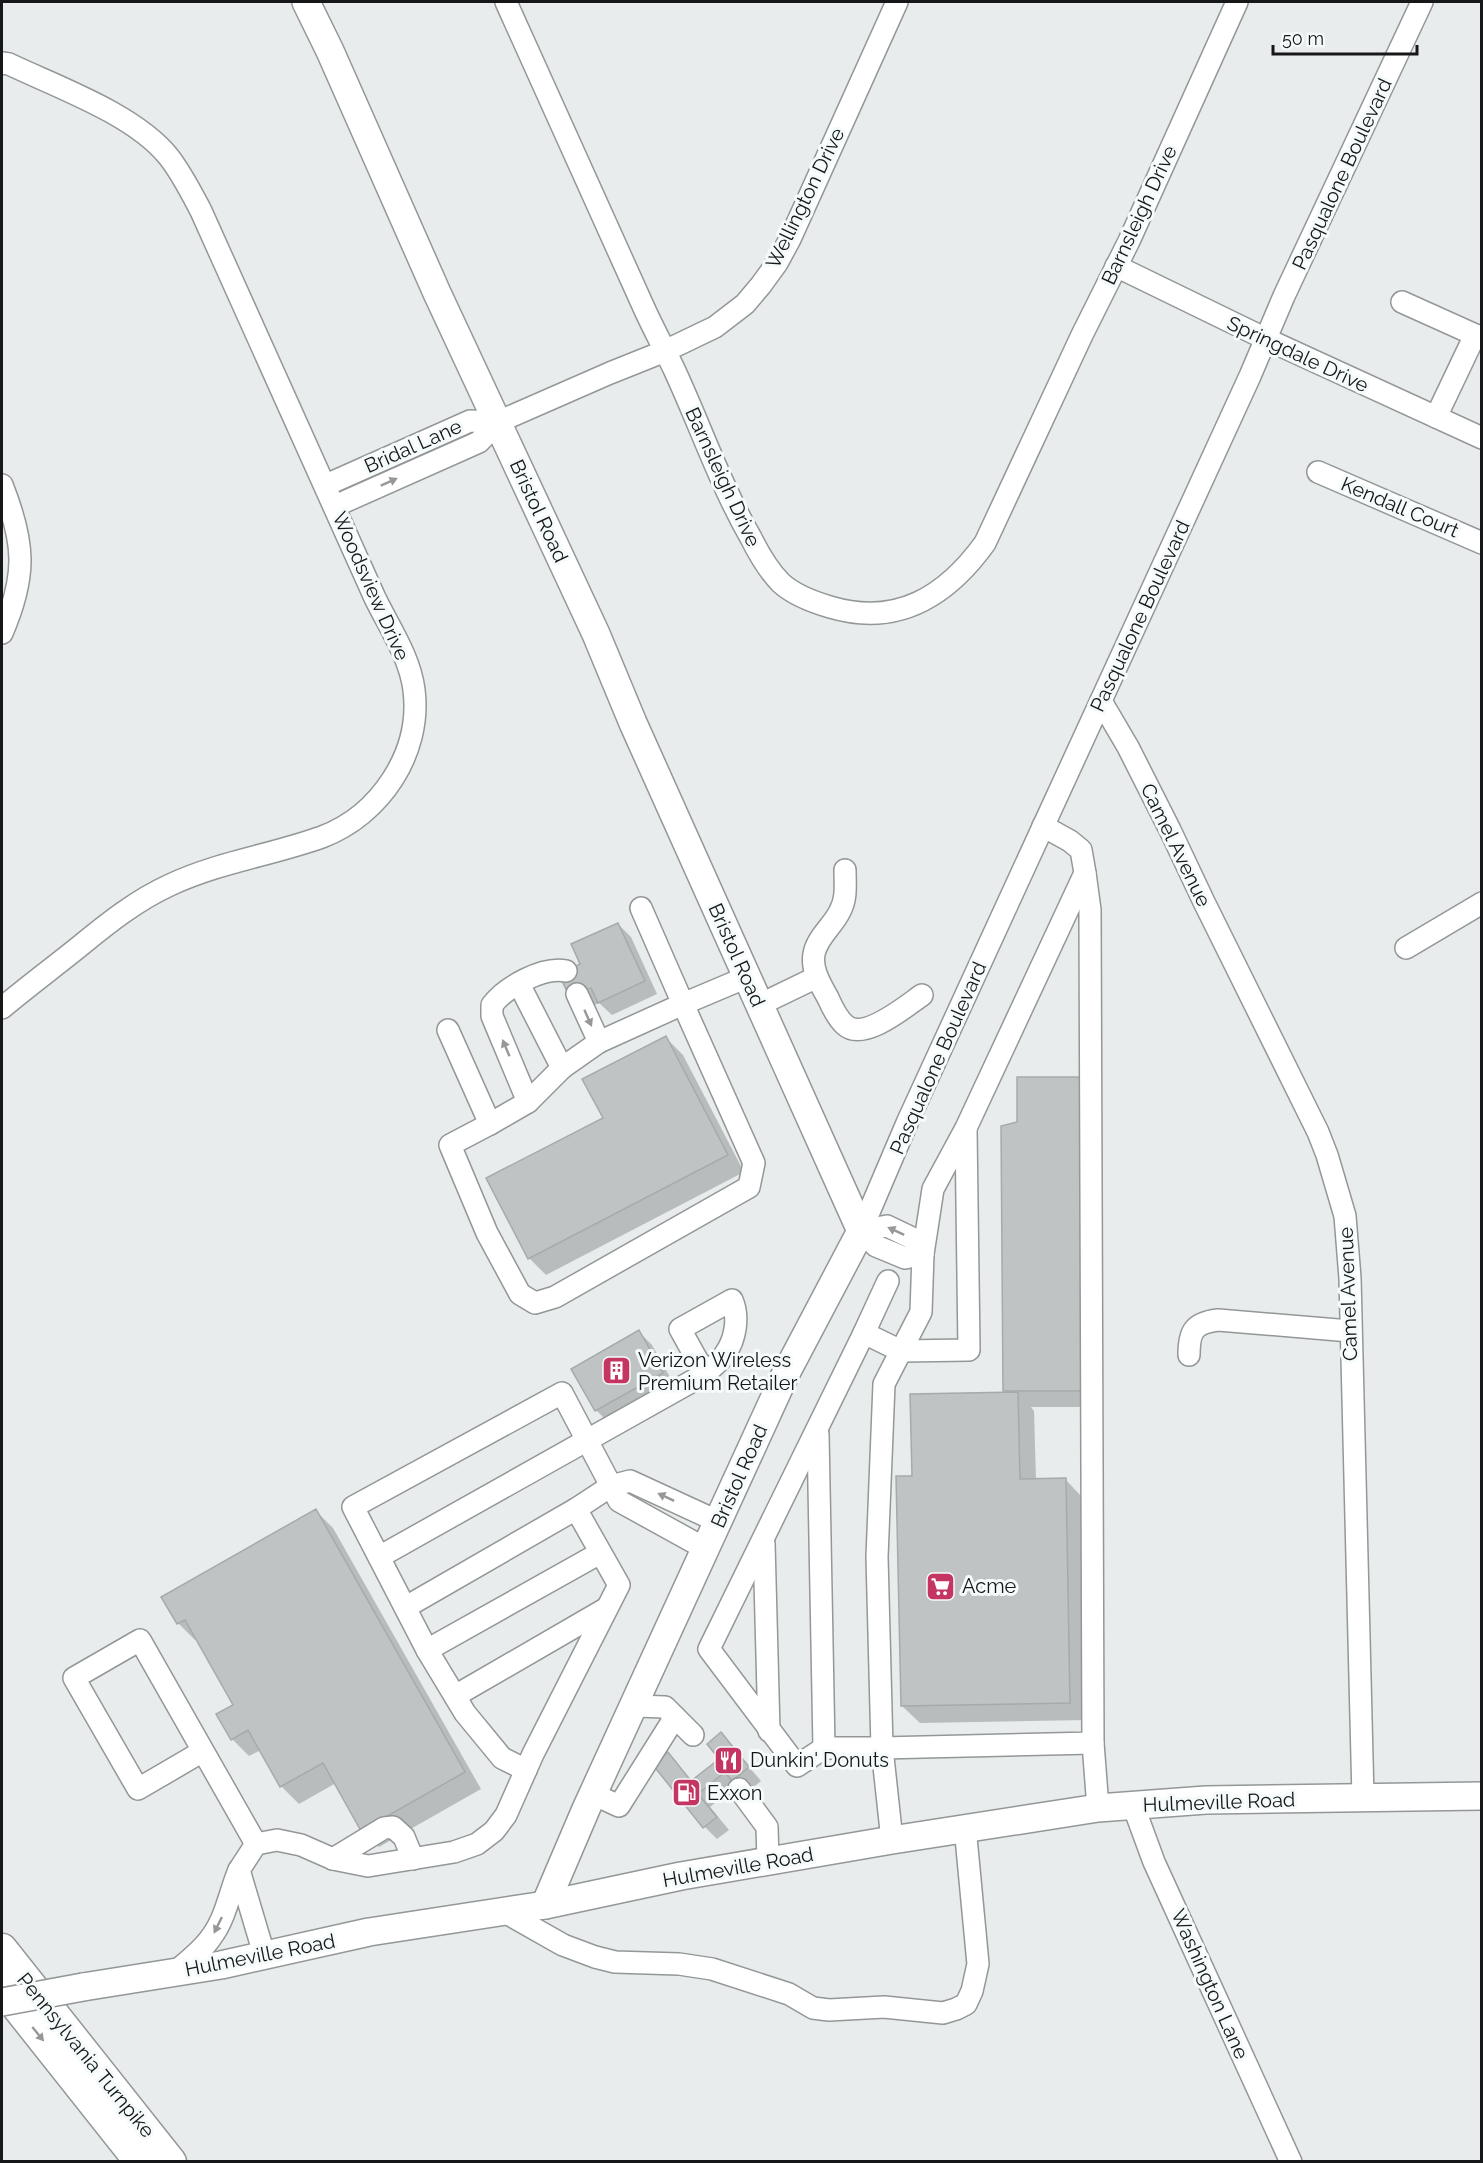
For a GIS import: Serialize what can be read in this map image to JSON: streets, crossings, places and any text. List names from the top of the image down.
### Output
{
  "streets": {
    "highway": ["Pennsylvania Turnpike"],
    "main road": ["Bristol Road", "Hulmeville Road"],
    "street": [
      "Pasqualone Boulevard",
      "Wellington Drive",
      "Barnsleigh Drive",
      "Springdale Drive",
      "Bridal Lane",
      "Kendall Court",
      "Woodsview Drive",
      "Camel Avenue",
      "Washington Lane"
    ]
  },
  "crossings": [
    ["Pasqualone Boulevard", "Springdale Drive"],
    ["Pasqualone Boulevard", "Bristol Road"],
    ["Pasqualone Boulevard", "Camel Avenue"],
    ["Wellington Drive", "Barnsleigh Drive"],
    ["Wellington Drive", "Bridal Lane"],
    ["Wellington Drive", "Bristol Road"],
    ["Barnsleigh Drive", "Springdale Drive"],
    ["Bridal Lane", "Bristol Road"],
    ["Bridal Lane", "Woodsview Drive"],
    ["Bristol Road", "Hulmeville Road"],
    ["Camel Avenue", "Hulmeville Road"],
    ["Hulmeville Road", "Washington Lane"]
  ],
  "places": {
    "building": ["Verizon Wireless Premium Retailer"],
    "supermarket": ["Acme"],
    "restaurant": ["Dunkin' Donuts"],
    "fuel station": ["Exxon"]
  },
  "scale_bar": "50 m"
}
